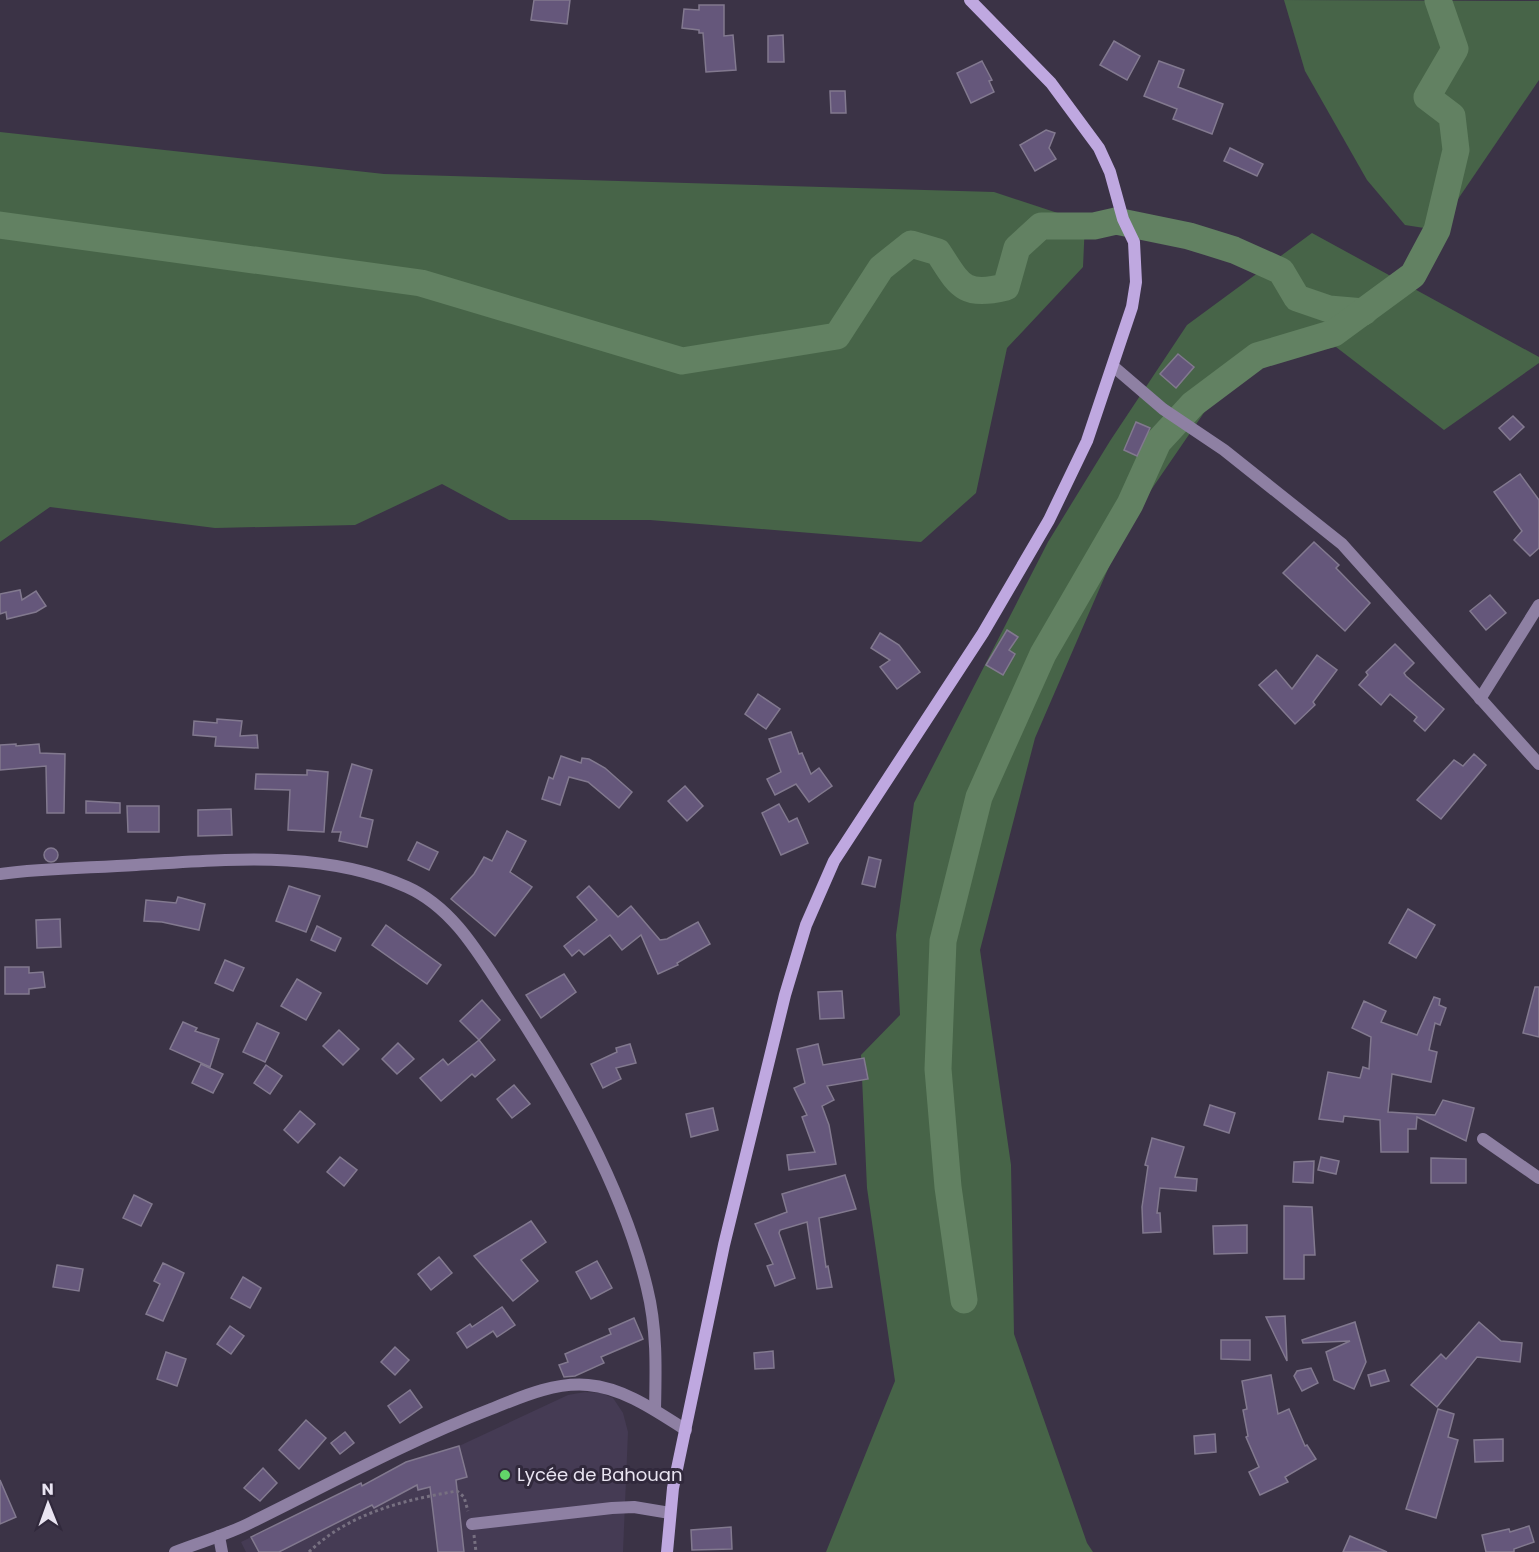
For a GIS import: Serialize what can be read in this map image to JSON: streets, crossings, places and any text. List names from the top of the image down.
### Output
{
  "places": ["Lycée de Bahouan"],
  "north": "top"
}
